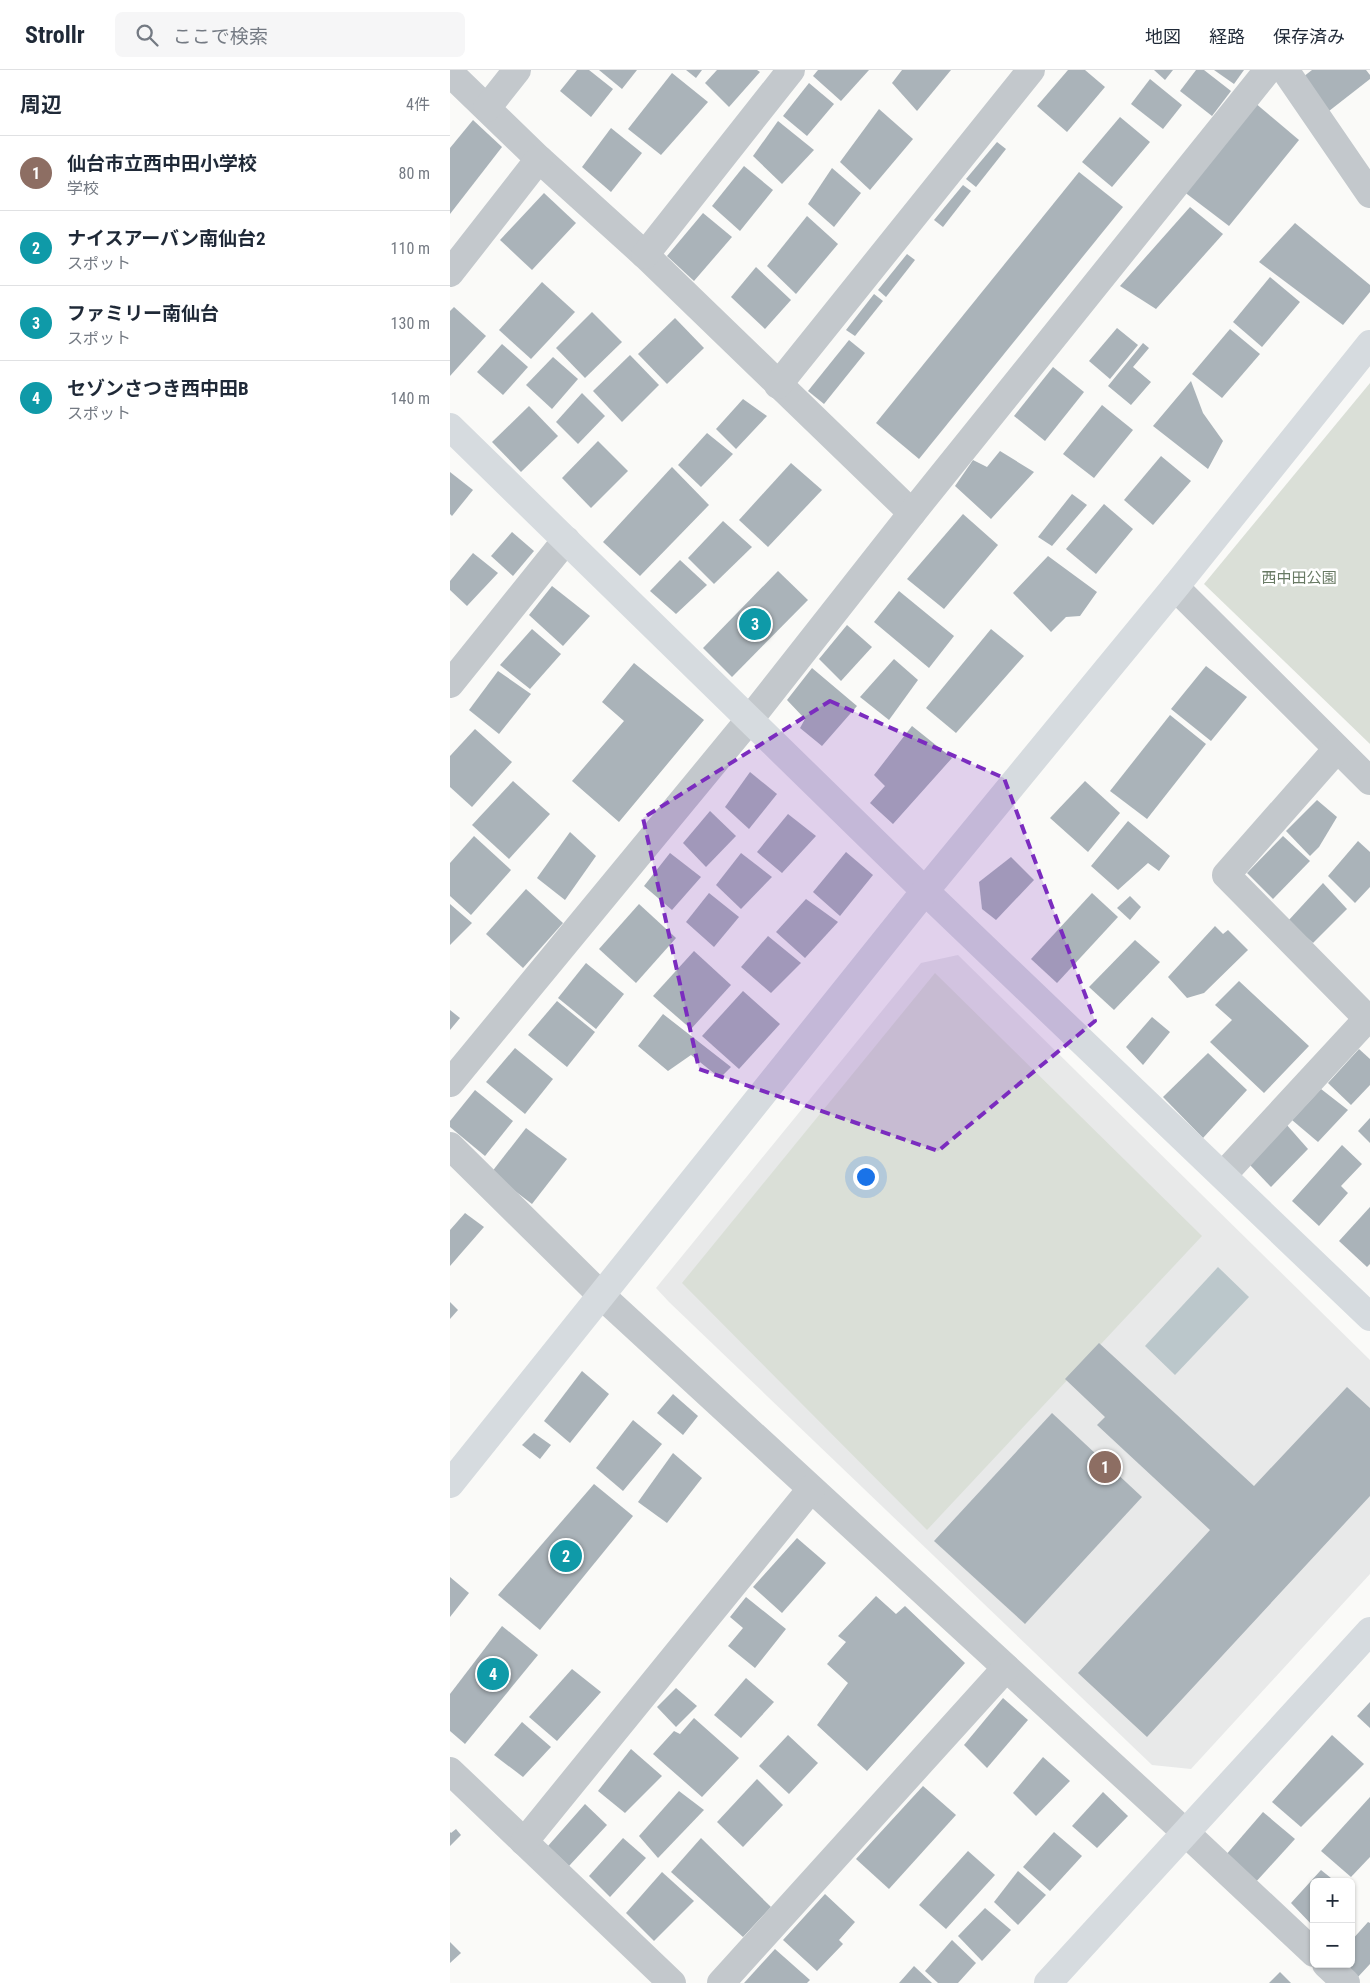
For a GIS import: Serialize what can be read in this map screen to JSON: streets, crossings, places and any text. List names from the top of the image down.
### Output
{
  "parks": ["西中田公園"],
  "page": {
    "header": "Strollr",
    "search": "ここで検索",
    "nav": ["地図", "経路", "保存済み"],
    "heading": ["周辺", "4件"],
    "list": [
      {
        "mark": "1",
        "name": "仙台市立西中田小学校",
        "note": "学校",
        "value": "80 m"
      },
      {
        "mark": "2",
        "name": "ナイスアーバン南仙台2",
        "note": "スポット",
        "value": "110 m"
      },
      {
        "mark": "3",
        "name": "ファミリー南仙台",
        "note": "スポット",
        "value": "130 m"
      },
      {
        "mark": "4",
        "name": "セゾンさつき西中田B",
        "note": "スポット",
        "value": "140 m"
      }
    ],
    "pins": [
      "3",
      "1",
      "2",
      "4"
    ],
    "map_buttons": ["+", "−"]
  }
}
